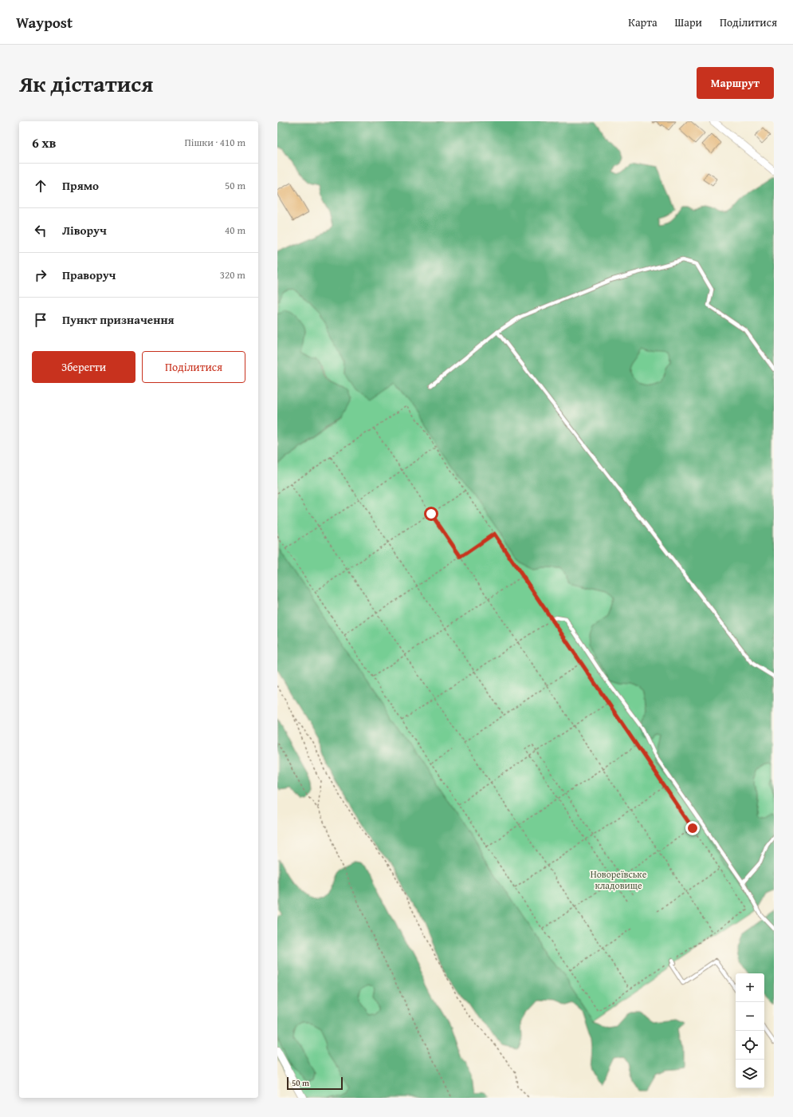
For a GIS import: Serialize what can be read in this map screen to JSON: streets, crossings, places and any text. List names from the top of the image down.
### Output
{
  "parks": ["Новореївське кладовище"],
  "scale_bar": "50 m",
  "page": {
    "header": "Waypost",
    "nav": ["Карта", "Шари", "Поділитися"],
    "title": "Як дістатися",
    "buttons": [
      "Маршрут",
      ["Зберегти", "Поділитися"]
    ],
    "heading": ["6 хв", "Пішки · 410 m"],
    "list": [
      ["Прямо", "50 m"],
      ["Ліворуч", "40 m"],
      ["Праворуч", "320 m"],
      "Пункт призначення"
    ],
    "map_buttons": ["+", "−"],
    "scale": "50 m"
  }
}
